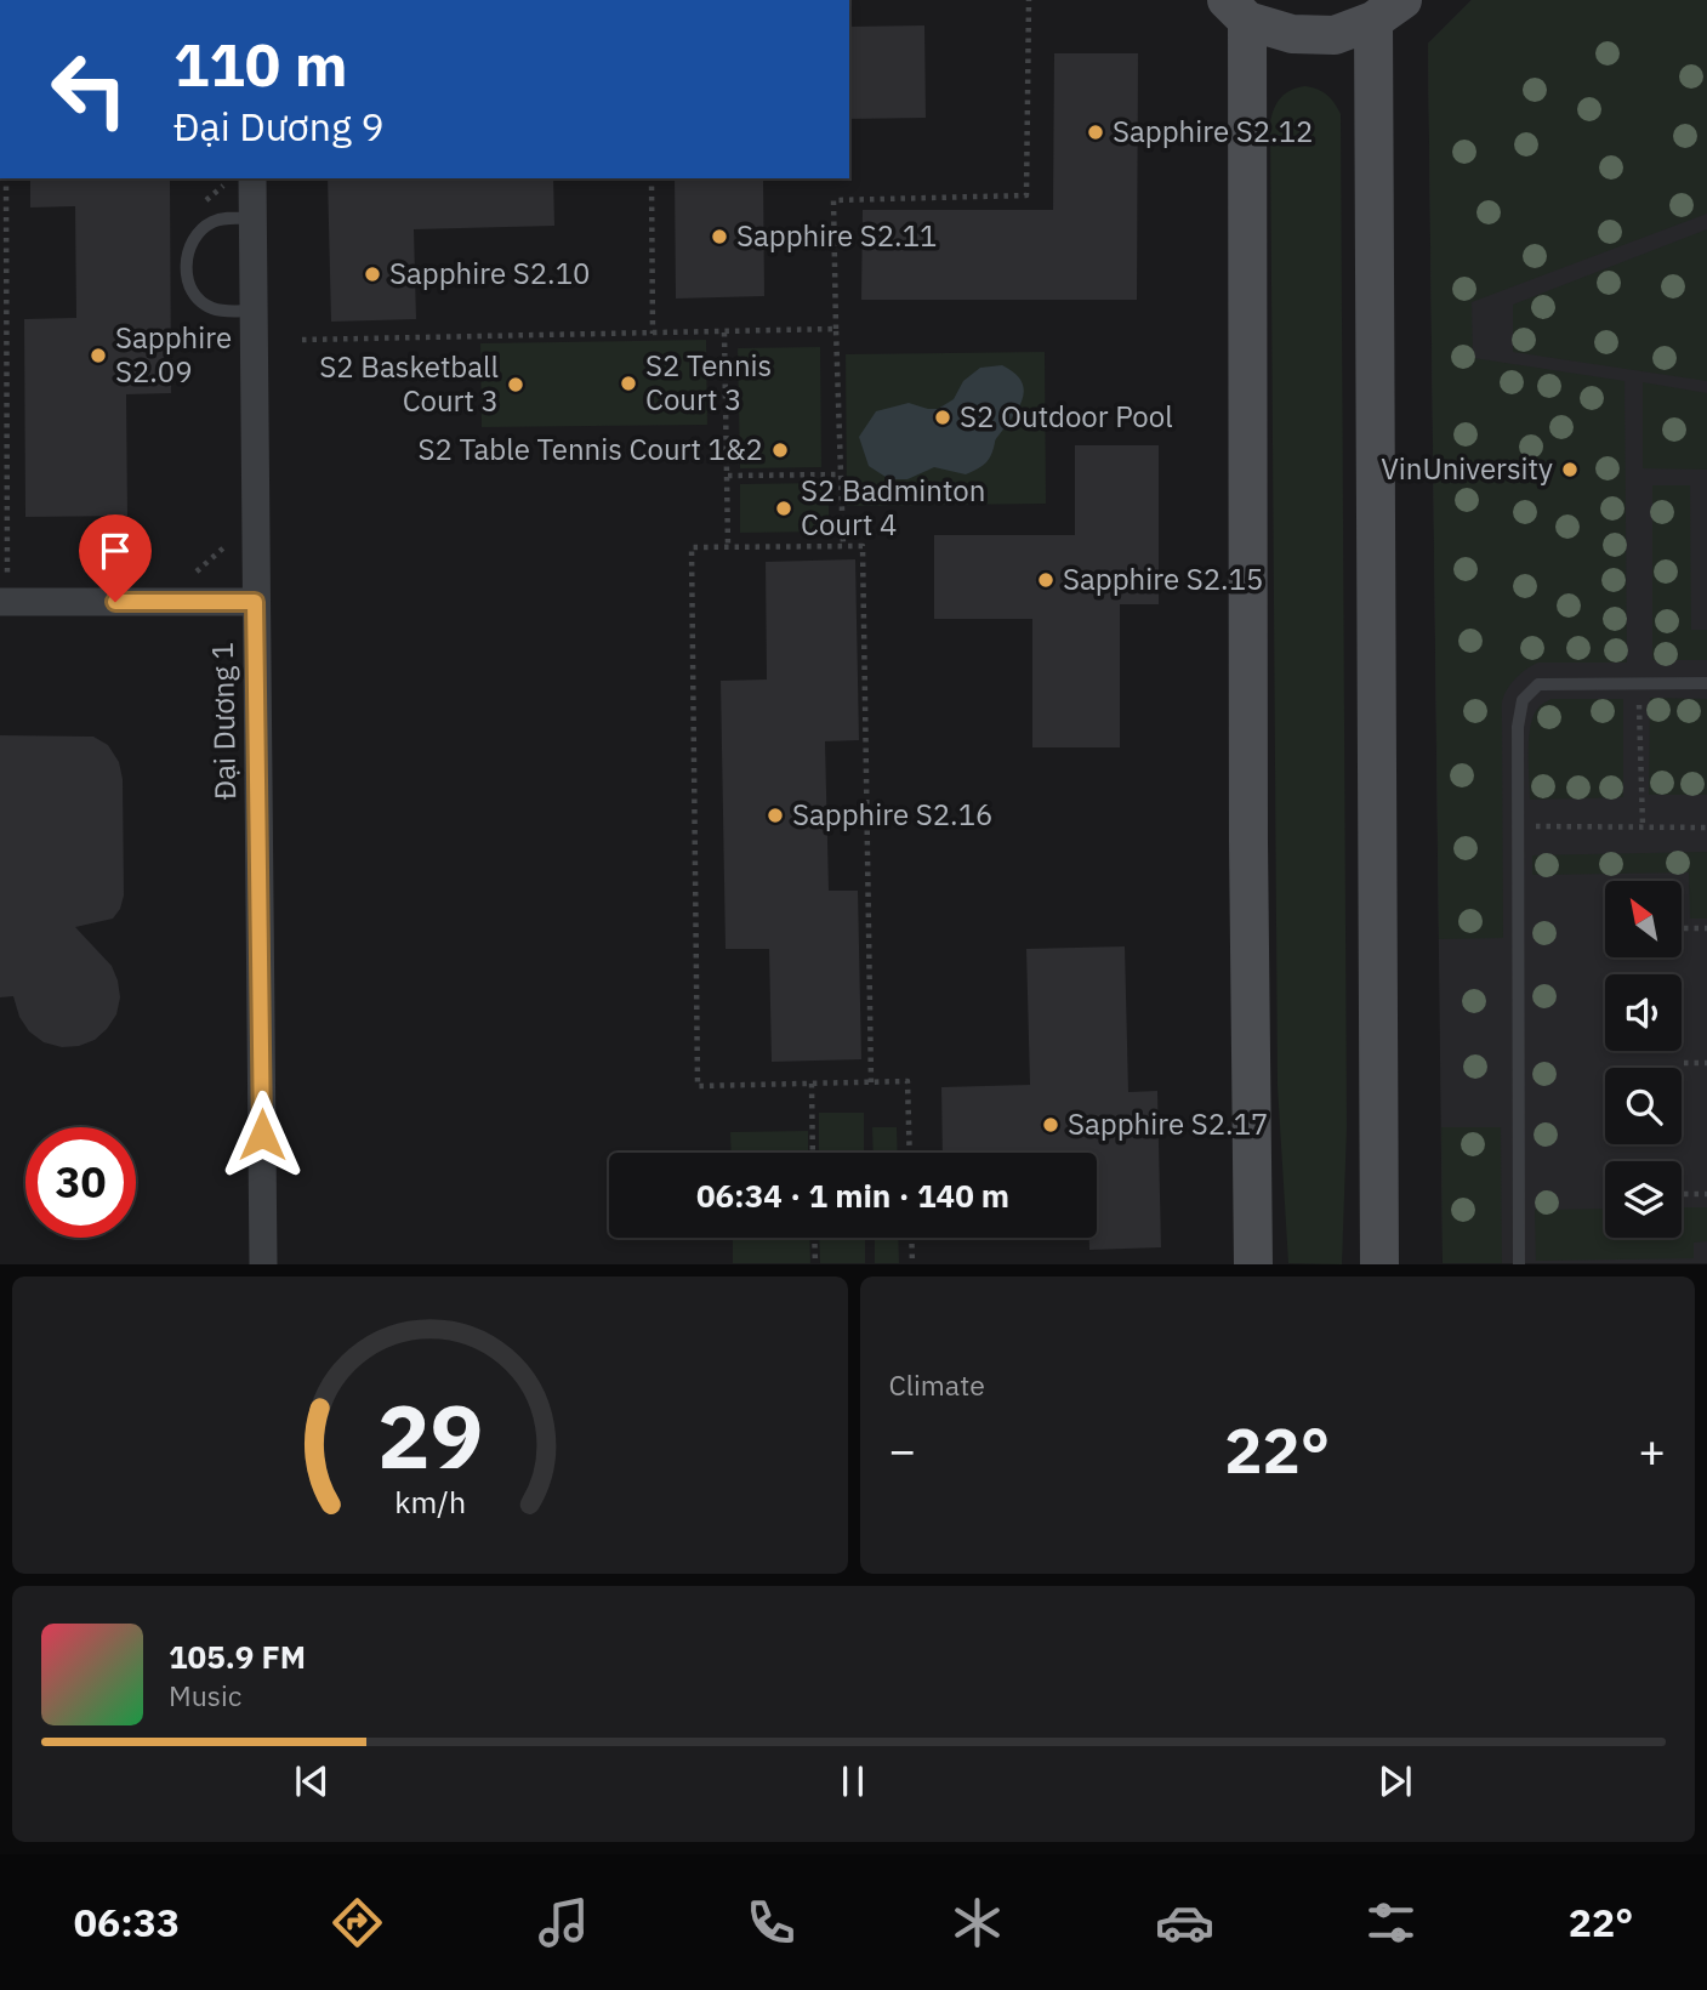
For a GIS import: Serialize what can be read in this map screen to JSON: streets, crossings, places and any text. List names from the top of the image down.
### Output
{
  "streets": {
    "street": ["Đại Dương 1"]
  },
  "places": [
    "Sapphire S2.12",
    "Sapphire S2.11",
    "Sapphire S2.10",
    "Sapphire S2.09",
    "S2 Tennis Court 3",
    "S2 Basketball Court 3",
    "S2 Outdoor Pool",
    "S2 Table Tennis Court 1&2",
    "VinUniversity",
    "S2 Badminton Court 4",
    "Sapphire S2.15",
    "Sapphire S2.16",
    "Sapphire S2.17"
  ],
  "north": "top left",
  "page": {
    "turn": ["110 m", "Đại Dương 9"],
    "limit": "30",
    "trip": "06:34 · 1 min · 140 m",
    "tile": "Climate",
    "heat": ["−", "22°", "+"],
    "song": ["105.9 FM", "Music"],
    "tabs": ["06:33", "22°"],
    "gauge": ["29", "km/h"]
  }
}
